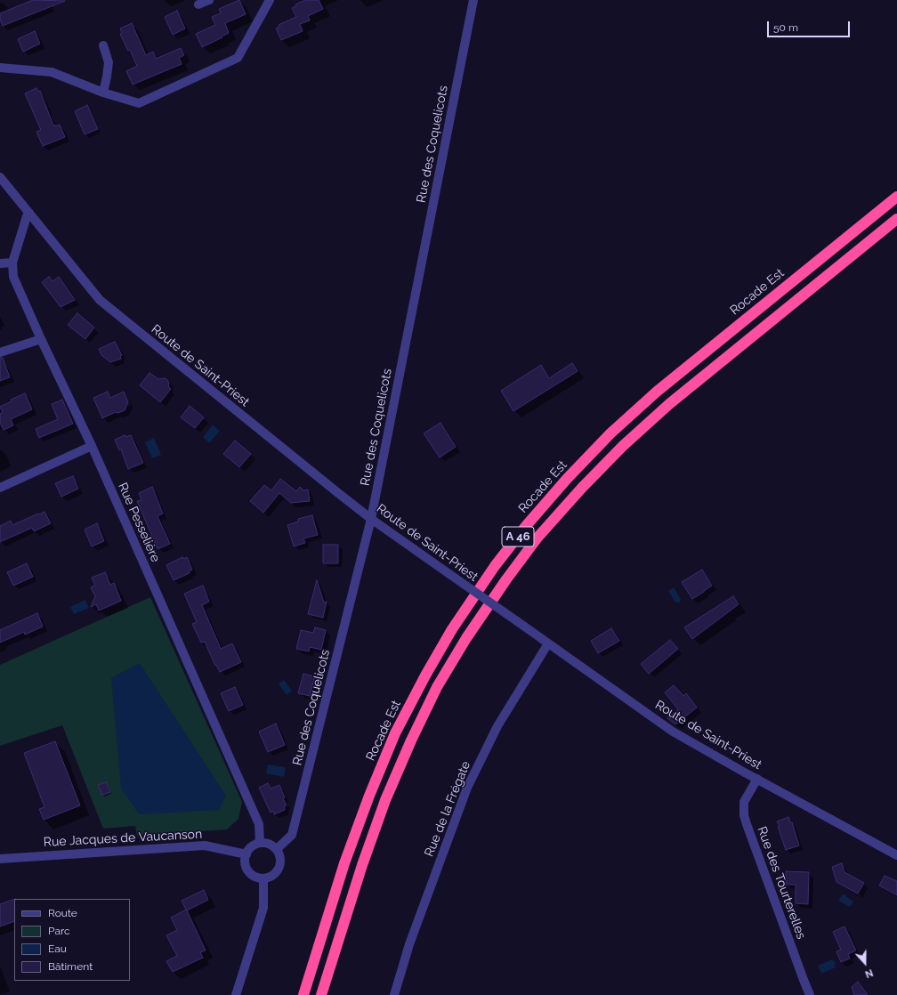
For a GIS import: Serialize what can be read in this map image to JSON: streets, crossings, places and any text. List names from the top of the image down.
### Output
{
  "streets": {
    "highway": ["Rocade Est", "A 46"],
    "street": [
      "Rue des Coquelicots",
      "Route de Saint-Priest",
      "Rue Pesselière",
      "Rue de la Frégate",
      "Rue Jacques de Vaucanson",
      "Rue des Tourterelles"
    ]
  },
  "crossings": [
    ["Rue des Coquelicots", "Route de Saint-Priest"],
    ["Rue des Coquelicots", "Rue Pesselière"],
    ["Rue des Coquelicots", "Rue Jacques de Vaucanson"],
    ["Route de Saint-Priest", "Rue Pesselière"],
    ["Route de Saint-Priest", "Rue de la Frégate"],
    ["Route de Saint-Priest", "Rue des Tourterelles"],
    ["Rue Pesselière", "Rue Jacques de Vaucanson"]
  ],
  "legend": [
    "Route",
    "Parc",
    "Eau",
    "Bâtiment"
  ],
  "scale_bar": "50 m",
  "north": "bottom"
}
